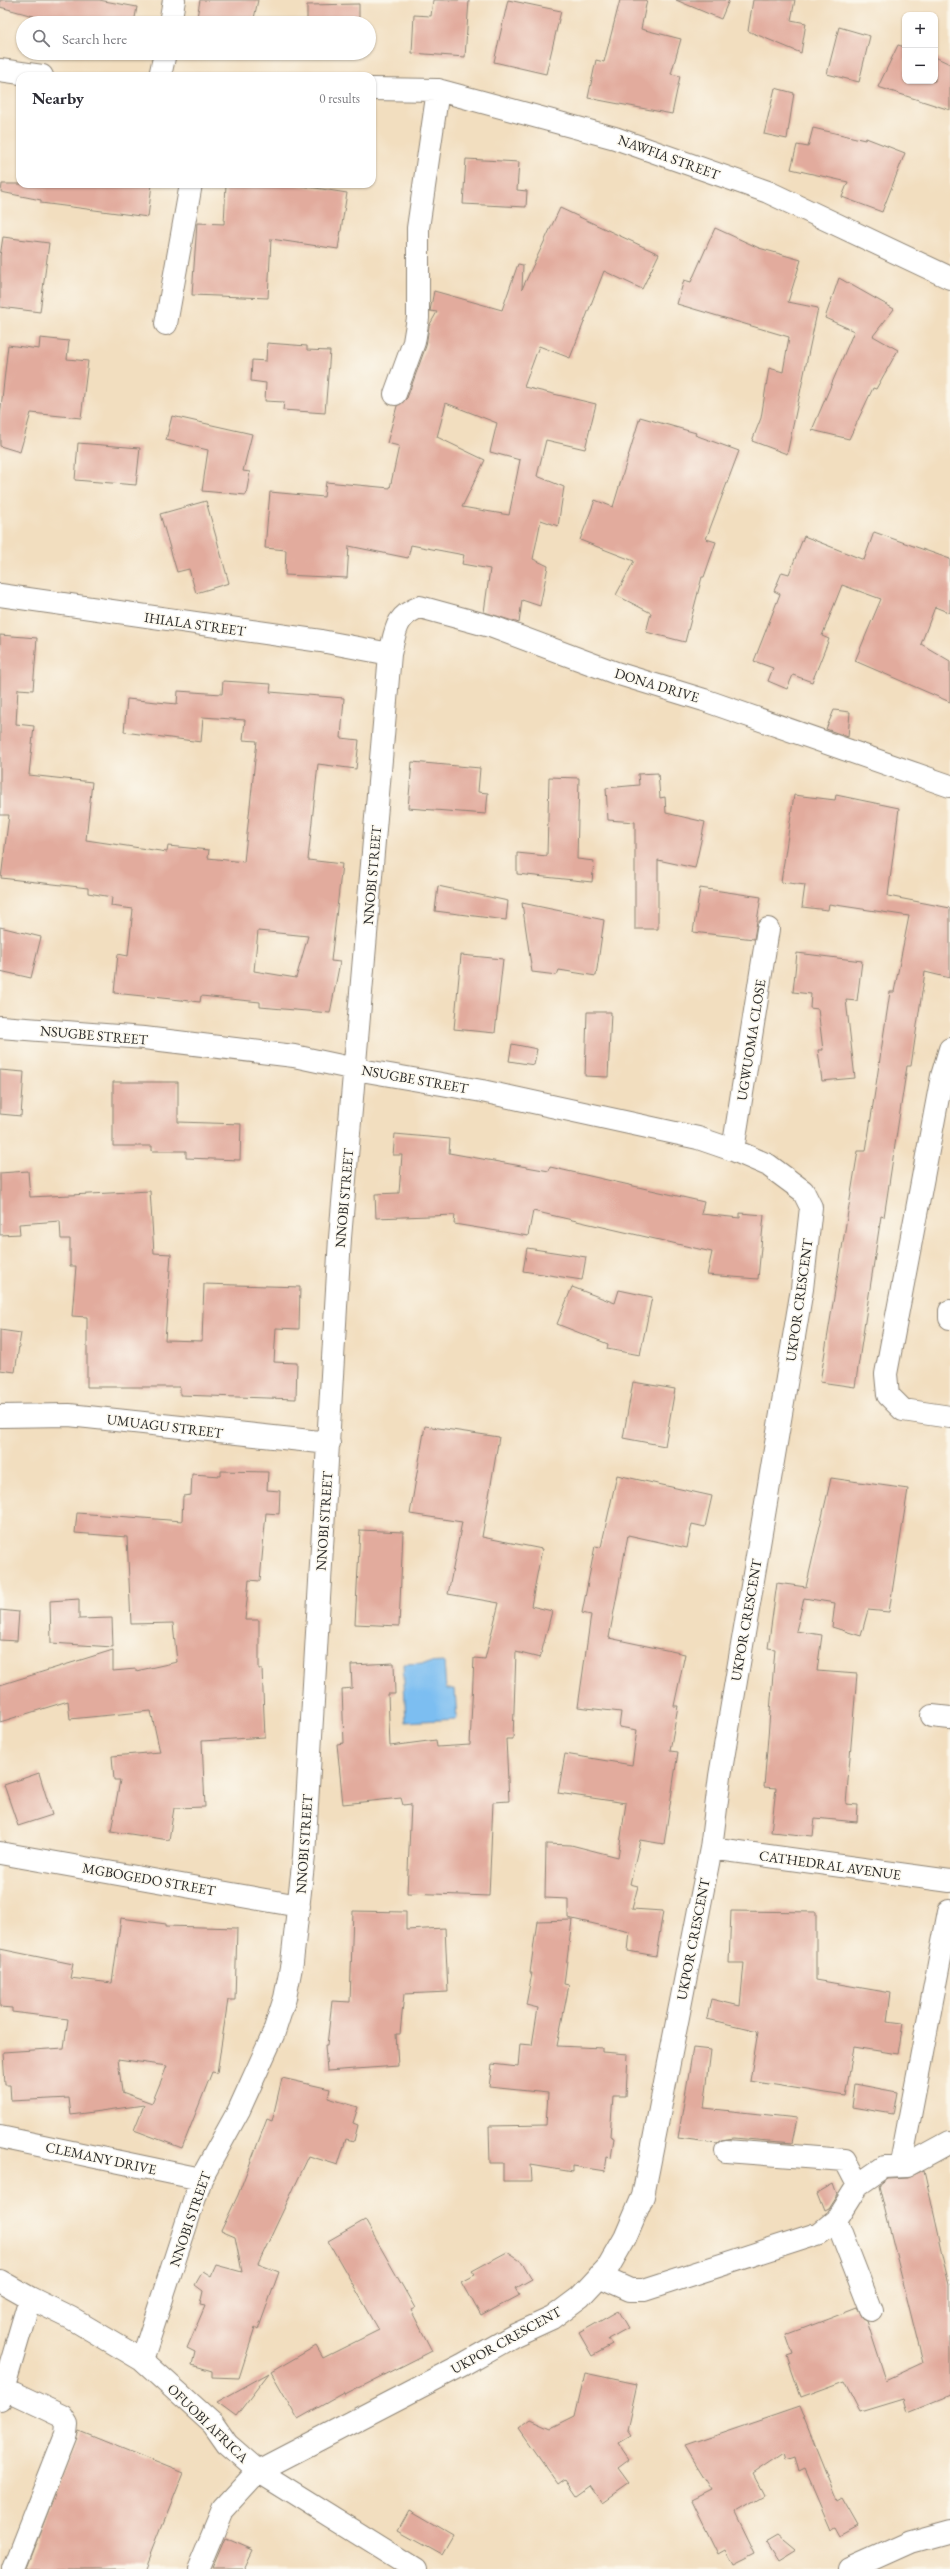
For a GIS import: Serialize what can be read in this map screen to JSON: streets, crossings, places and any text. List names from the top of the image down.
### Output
{
  "streets": {
    "street": [
      "NAWFIA STREET",
      "IHIALA STREET",
      "DONA DRIVE",
      "NNOBI STREET",
      "NSUGBE STREET",
      "UGWUOMA CLOSE",
      "UKPOR CRESCENT",
      "UMUAGU STREET",
      "CATHEDRAL AVENUE",
      "MGBOGEDO STREET",
      "CLEMANY DRIVE",
      "OFUOBI AFRICA"
    ]
  },
  "crossings": [
    ["IHIALA STREET", "DONA DRIVE"],
    ["IHIALA STREET", "NNOBI STREET"],
    ["DONA DRIVE", "NNOBI STREET"],
    ["NNOBI STREET", "NSUGBE STREET"],
    ["NNOBI STREET", "UMUAGU STREET"],
    ["NNOBI STREET", "MGBOGEDO STREET"],
    ["NNOBI STREET", "CLEMANY DRIVE"],
    ["NNOBI STREET", "OFUOBI AFRICA"],
    ["NSUGBE STREET", "UGWUOMA CLOSE"],
    ["NSUGBE STREET", "UKPOR CRESCENT"],
    ["UKPOR CRESCENT", "CATHEDRAL AVENUE"],
    ["UKPOR CRESCENT", "OFUOBI AFRICA"]
  ],
  "page": {
    "map_buttons": ["+", "−"],
    "search": "Search here",
    "heading": ["Nearby", "0 results"]
  }
}
